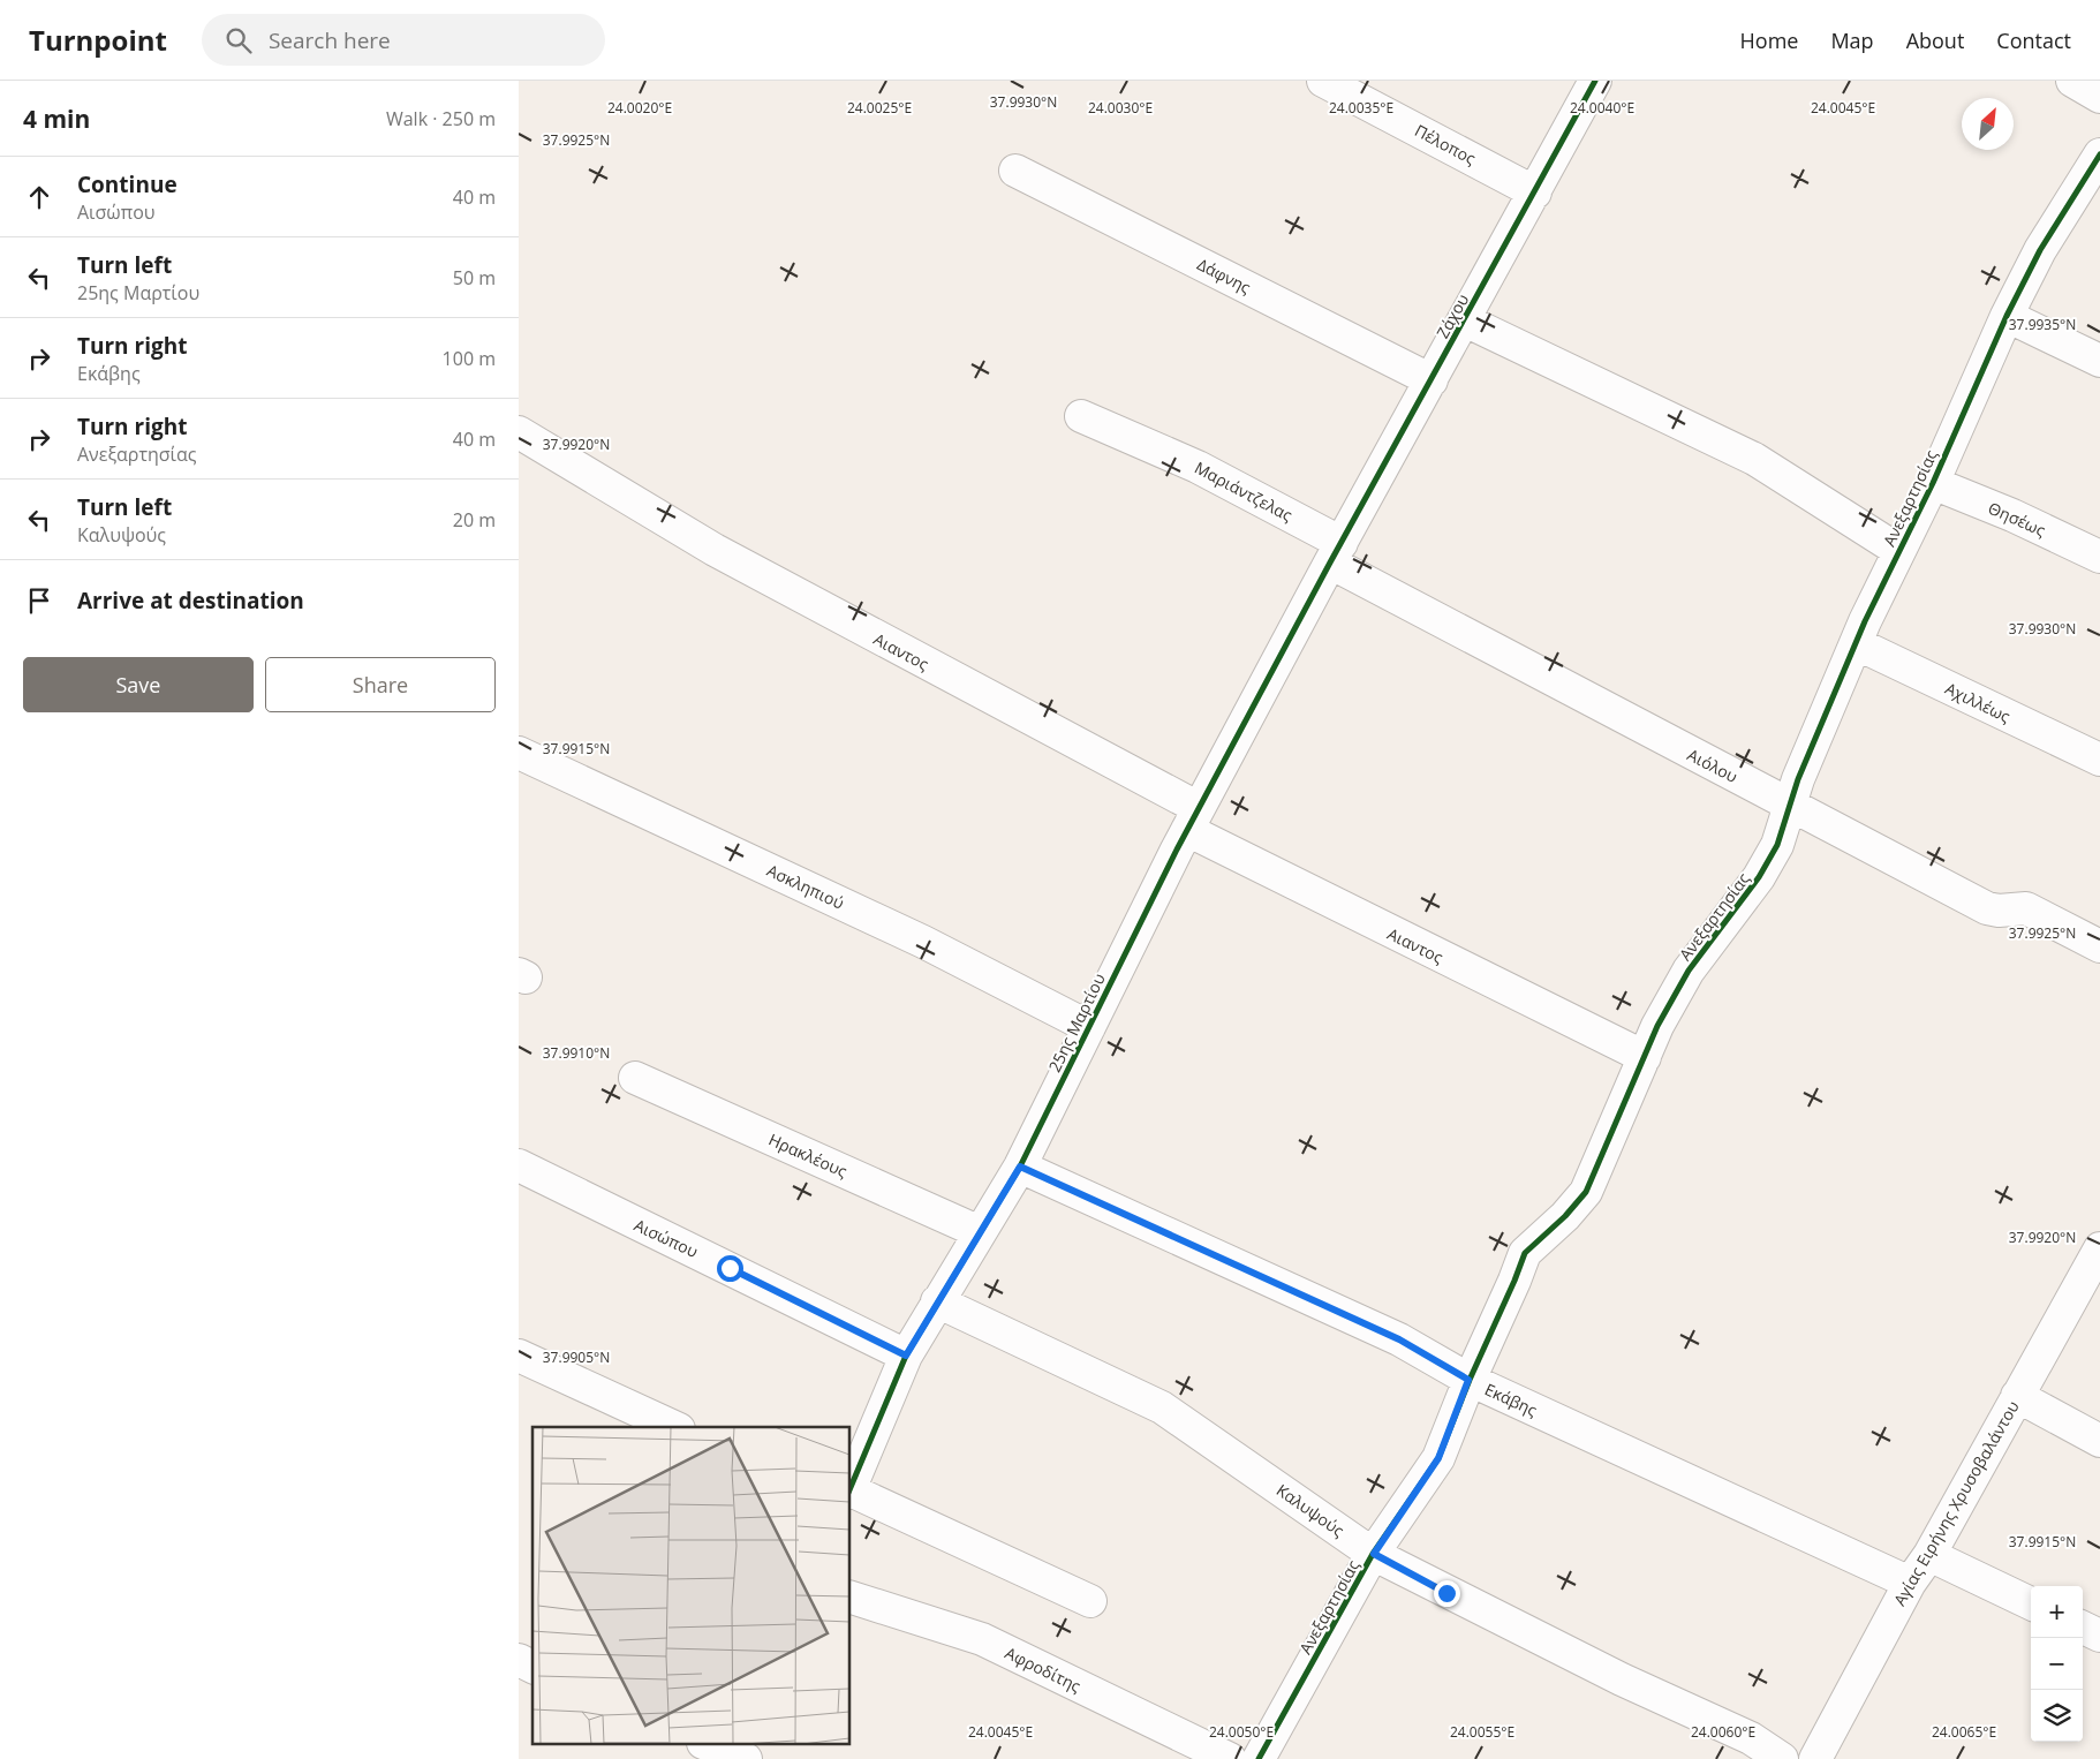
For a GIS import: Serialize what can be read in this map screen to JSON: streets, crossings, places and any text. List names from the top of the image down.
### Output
{
  "streets": {
    "street": [
      "Πέλοπος",
      "Δάφνης",
      "Ζάχου",
      "Μαριάντζελας",
      "Ανεξαρτησίας",
      "Θησέως",
      "Αιαντος",
      "Αχιλλέως",
      "Αιόλου",
      "Ασκληπιού",
      "25ης Μαρτίου",
      "Ηρακλέους",
      "Αισώπου",
      "Εκάβης",
      "Αγίας Ειρήνης Χρυσοβαλάντου",
      "Καλυψούς",
      "Αφροδίτης"
    ]
  },
  "crossings": [
    ["Πέλοπος", "Ζάχου"],
    ["Δάφνης", "Ζάχου"],
    ["Ζάχου", "Μαριάντζελας"],
    ["Ζάχου", "Αιόλου"],
    ["Ζάχου", "25ης Μαρτίου"],
    ["Μαριάντζελας", "Αιόλου"],
    ["Μαριάντζελας", "25ης Μαρτίου"],
    ["Ανεξαρτησίας", "Θησέως"],
    ["Ανεξαρτησίας", "Αιαντος"],
    ["Ανεξαρτησίας", "Αχιλλέως"],
    ["Ανεξαρτησίας", "Αιόλου"],
    ["Ανεξαρτησίας", "Εκάβης"],
    ["Ανεξαρτησίας", "Καλυψούς"],
    ["Αιαντος", "25ης Μαρτίου"],
    ["Αιόλου", "25ης Μαρτίου"],
    ["Ασκληπιού", "25ης Μαρτίου"],
    ["25ης Μαρτίου", "Ηρακλέους"],
    ["25ης Μαρτίου", "Αισώπου"],
    ["25ης Μαρτίου", "Εκάβης"],
    ["25ης Μαρτίου", "Καλυψούς"],
    ["Εκάβης", "Αγίας Ειρήνης Χρυσοβαλάντου"]
  ],
  "north": "top right",
  "page": {
    "header": "Turnpoint",
    "search": "Search here",
    "nav": [
      "Home",
      "Map",
      "About",
      "Contact"
    ],
    "heading": ["4 min", "Walk · 250 m"],
    "list": [
      ["Continue", "Αισώπου", "40 m"],
      ["Turn left", "25ης Μαρτίου", "50 m"],
      ["Turn right", "Εκάβης", "100 m"],
      ["Turn right", "Ανεξαρτησίας", "40 m"],
      ["Turn left", "Καλυψούς", "20 m"],
      "Arrive at destination"
    ],
    "buttons": ["Save", "Share"],
    "map_buttons": ["+", "−"]
  },
  "coordinates": [
    "37.9930°N",
    "24.0020°E",
    "24.0025°E",
    "24.0030°E",
    "24.0035°E",
    "24.0040°E",
    "24.0045°E",
    "37.9925°N",
    "37.9935°N",
    "37.9920°N",
    "37.9915°N",
    "37.9910°N",
    "37.9905°N",
    "24.0050°E",
    "24.0055°E",
    "24.0060°E",
    "24.0065°E"
  ]
}
